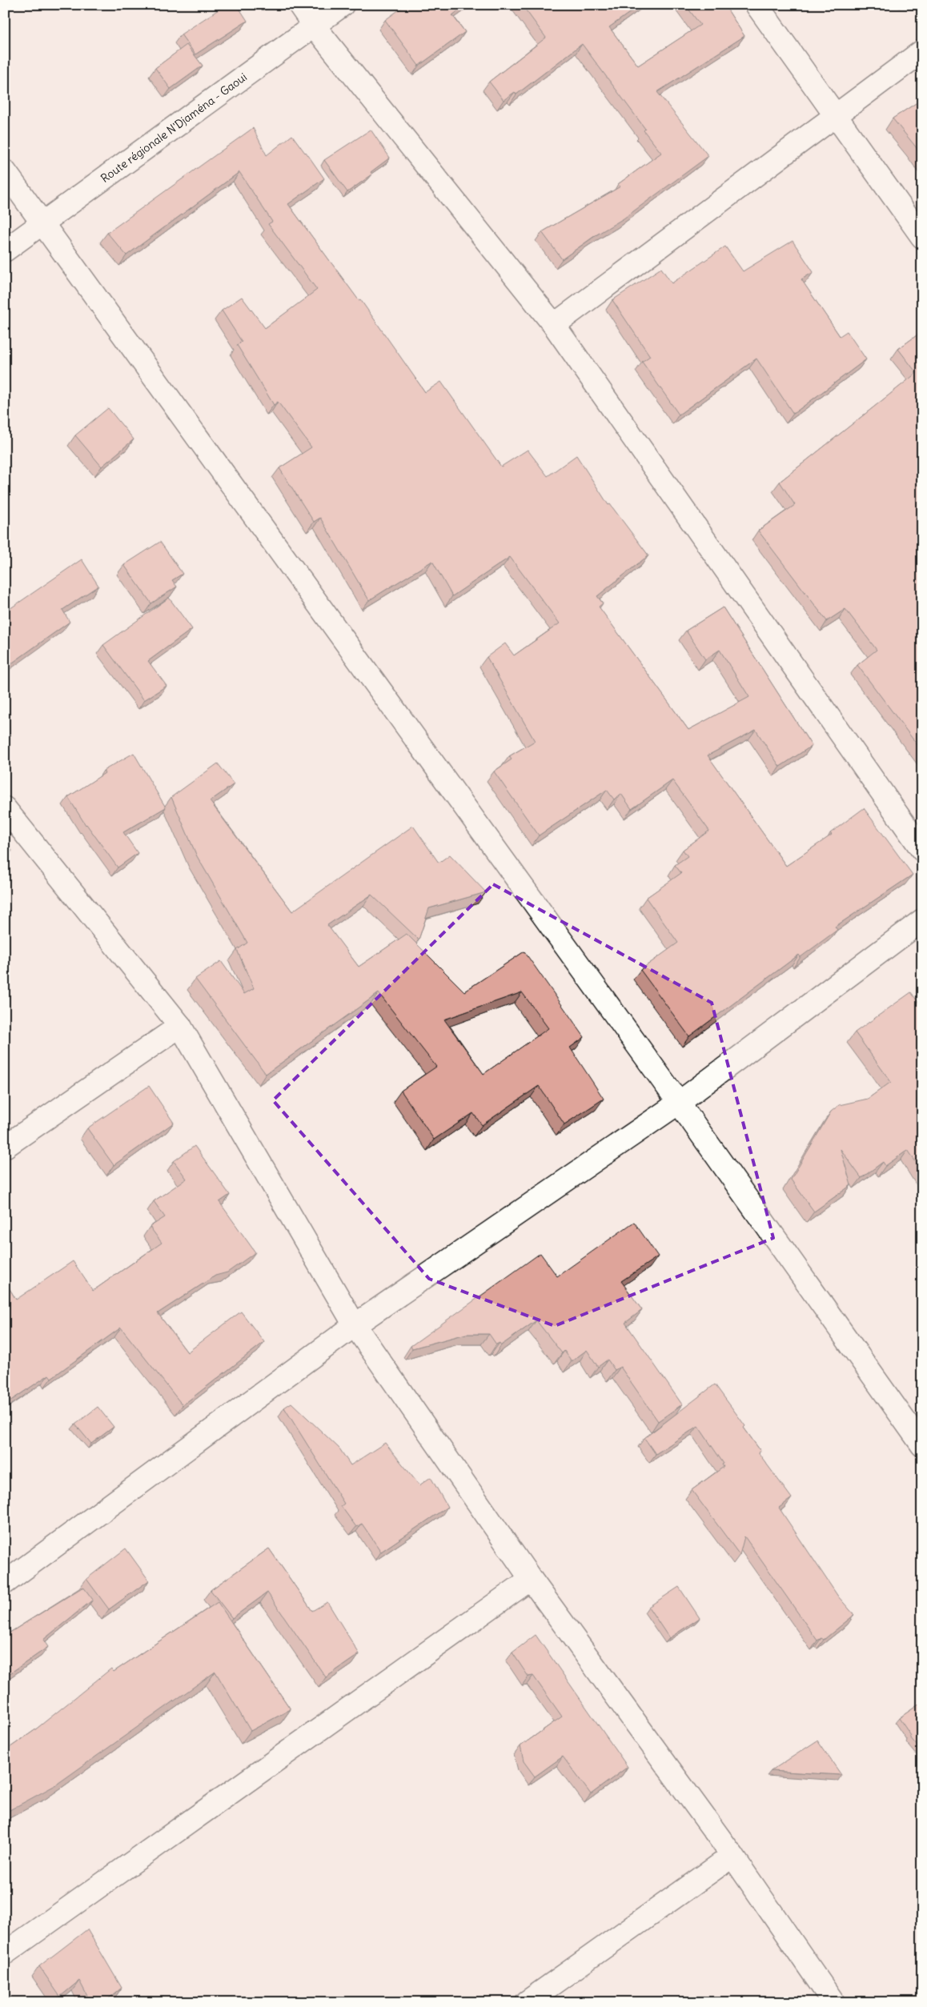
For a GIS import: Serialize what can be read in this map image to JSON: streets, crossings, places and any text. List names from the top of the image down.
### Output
{
  "streets": {
    "street": ["Route régionale N'Djaména - Gaoui"]
  }
}
